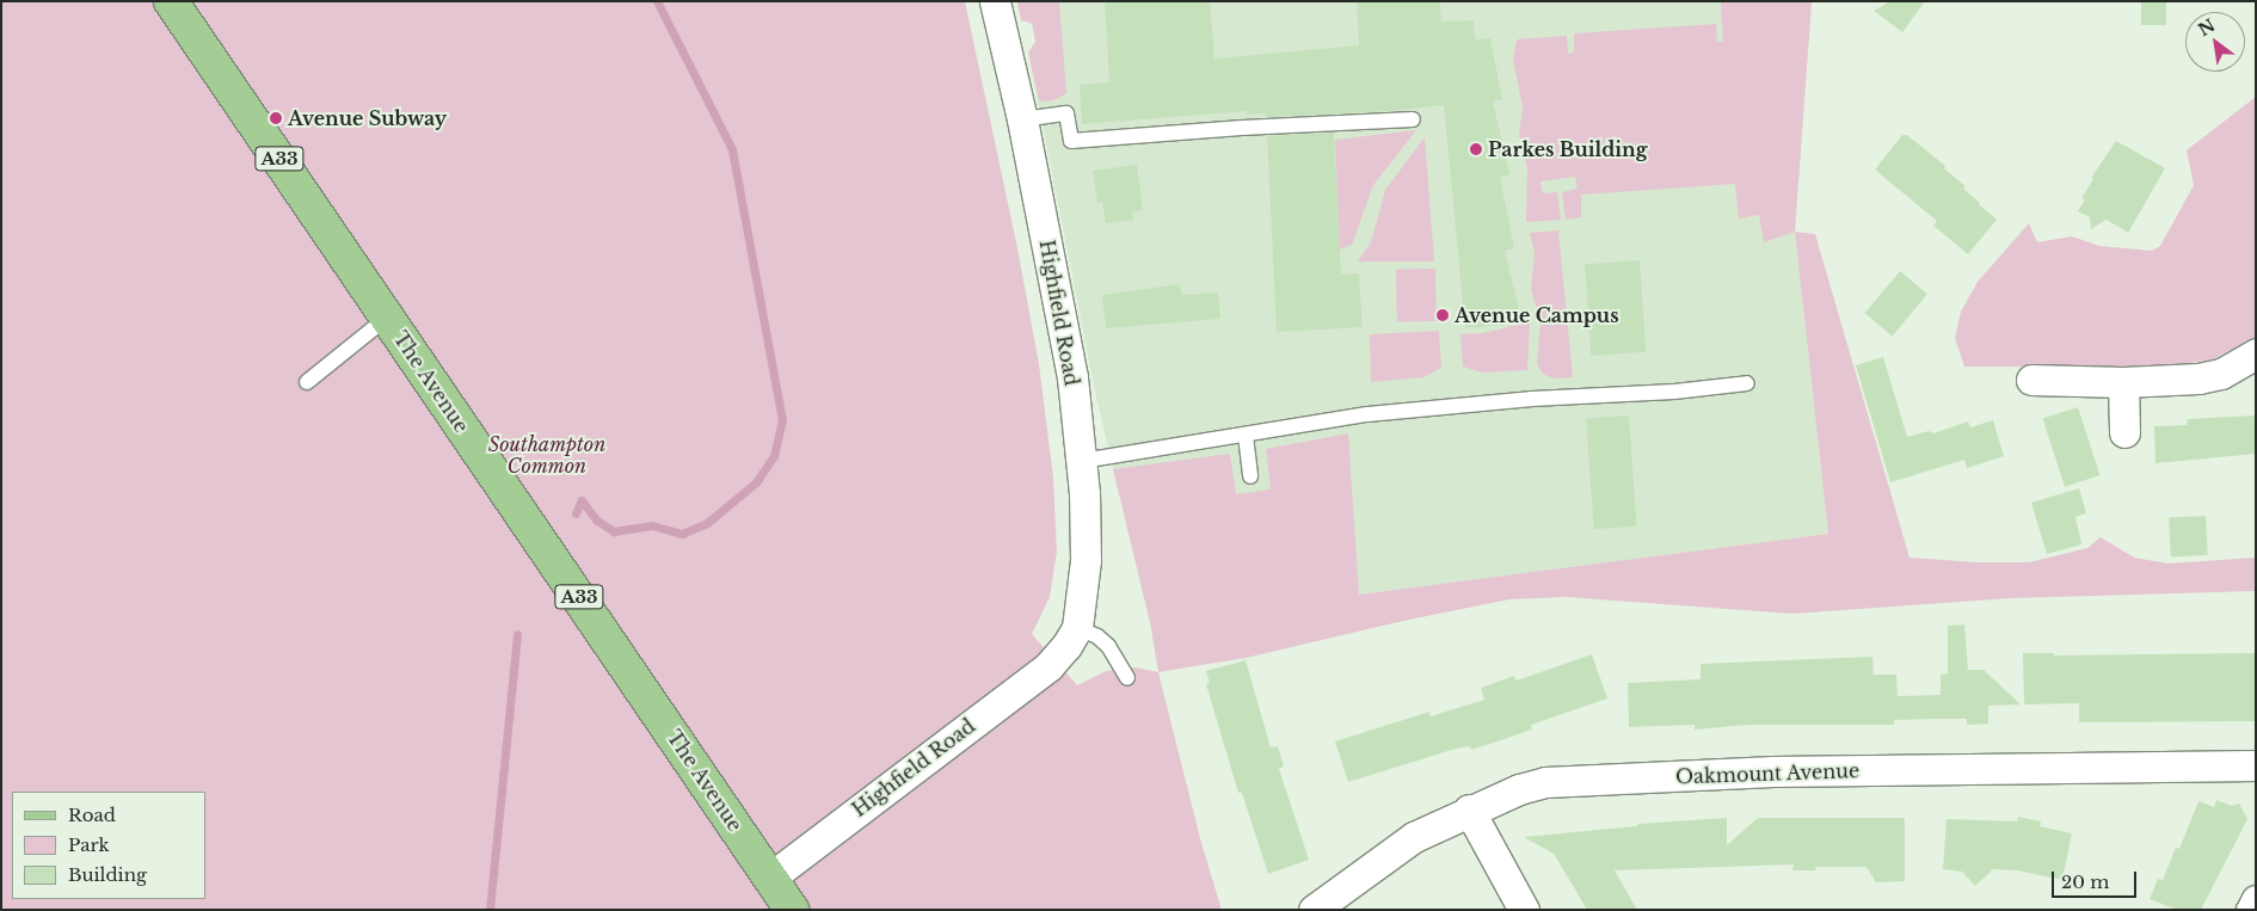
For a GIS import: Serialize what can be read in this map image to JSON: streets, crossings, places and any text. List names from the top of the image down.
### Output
{
  "streets": {
    "main road": ["A33", "The Avenue"],
    "street": ["Highfield Road", "Oakmount Avenue"]
  },
  "crossings": [
    ["Highfield Road", "The Avenue"]
  ],
  "parks": ["Southampton Common"],
  "places": ["Avenue Subway", "Parkes Building", "Avenue Campus"],
  "legend": ["Road", "Park", "Building"],
  "scale_bar": "20 m",
  "north": "top left"
}
